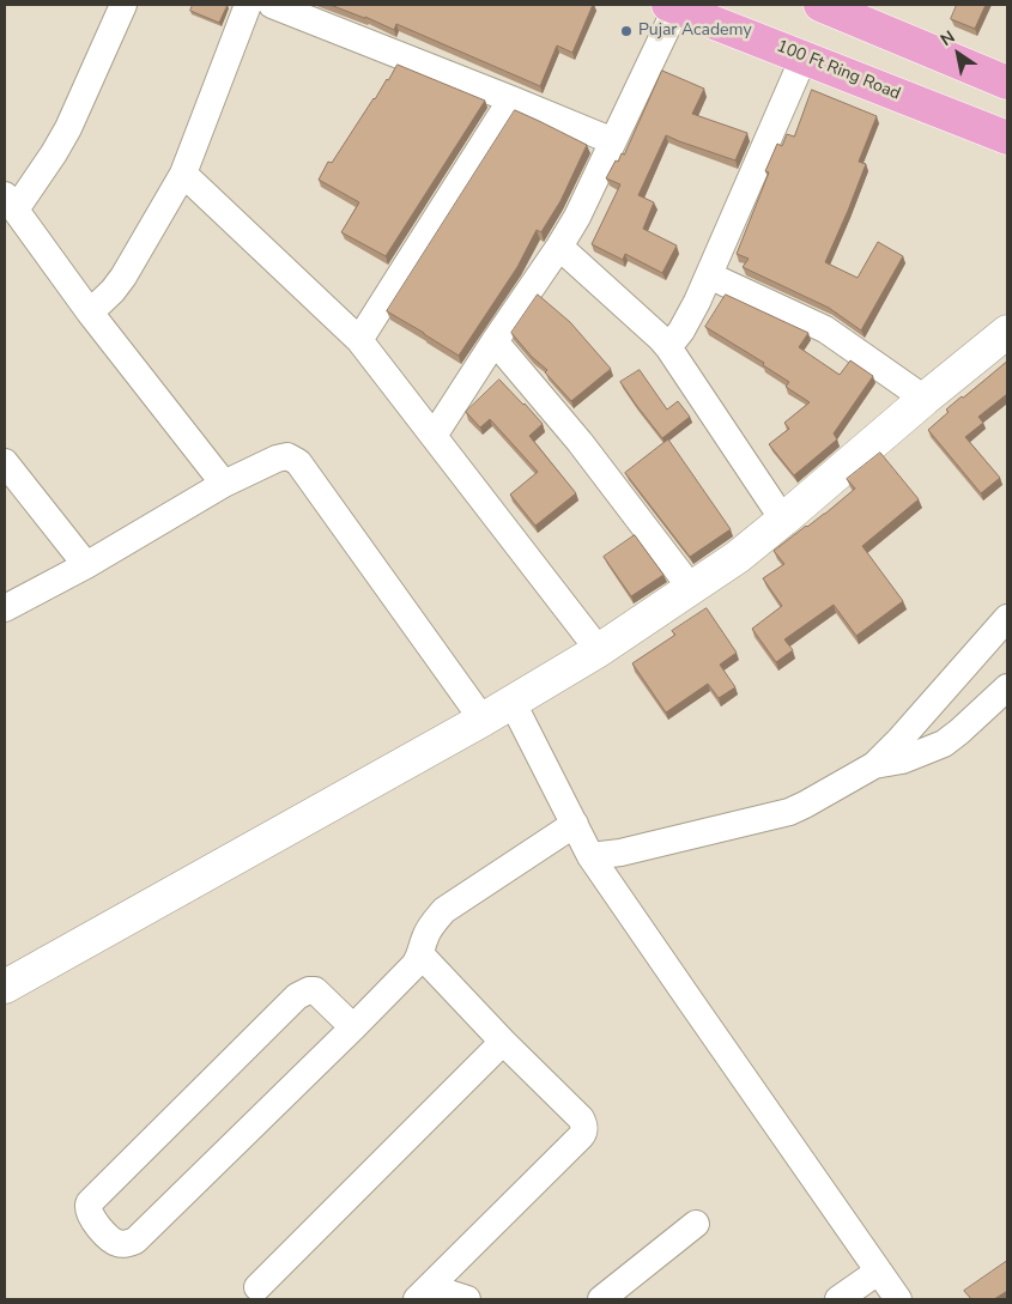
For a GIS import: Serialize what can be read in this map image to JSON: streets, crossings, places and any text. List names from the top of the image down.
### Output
{
  "streets": {
    "main road": ["100 Ft Ring Road"]
  },
  "places": ["Pujar Academy"],
  "north": "top left"
}
